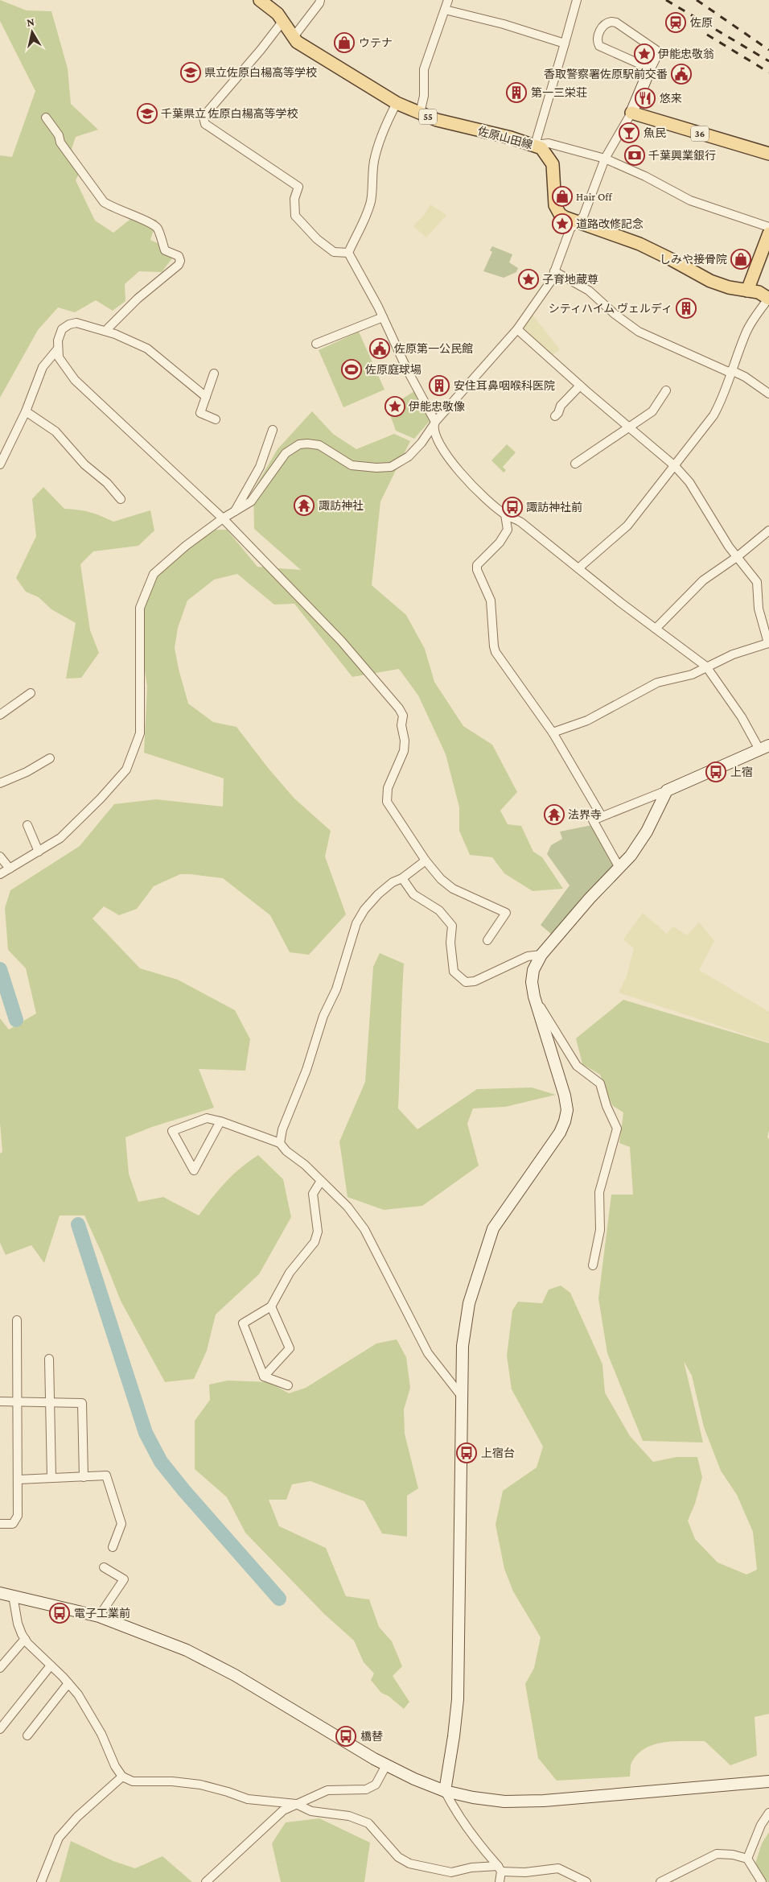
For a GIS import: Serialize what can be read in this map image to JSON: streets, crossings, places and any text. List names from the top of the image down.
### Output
{
  "streets": {
    "main road": ["55", "36", "佐原山田線"]
  },
  "places": {
    "station": ["佐原"],
    "shop": ["ウテナ", "Hair Off", "しみや接骨院"],
    "place": [
      "伊能忠敬翁",
      "道路改修記念",
      "子育地蔵尊",
      "伊能忠敬像"
    ],
    "school or university": ["県立佐原白楊高等学校", "千葉県立 佐原白楊高等学校"],
    "public building": ["香取警察署佐原駅前交番", "佐原第一公民館"],
    "building": ["第一三栄荘", "シティハイム ヴェルディ", "安住耳鼻咽喉科医院"],
    "restaurant": ["悠来"],
    "bar": ["魚民"],
    "bank": ["千葉興業銀行"],
    "sports": ["佐原庭球場"],
    "temple": ["諏訪神社", "法界寺"],
    "bus stop": [
      "諏訪神社前",
      "上宿",
      "上宿台",
      "電子工業前",
      "橋替"
    ]
  },
  "north": "top"
}
